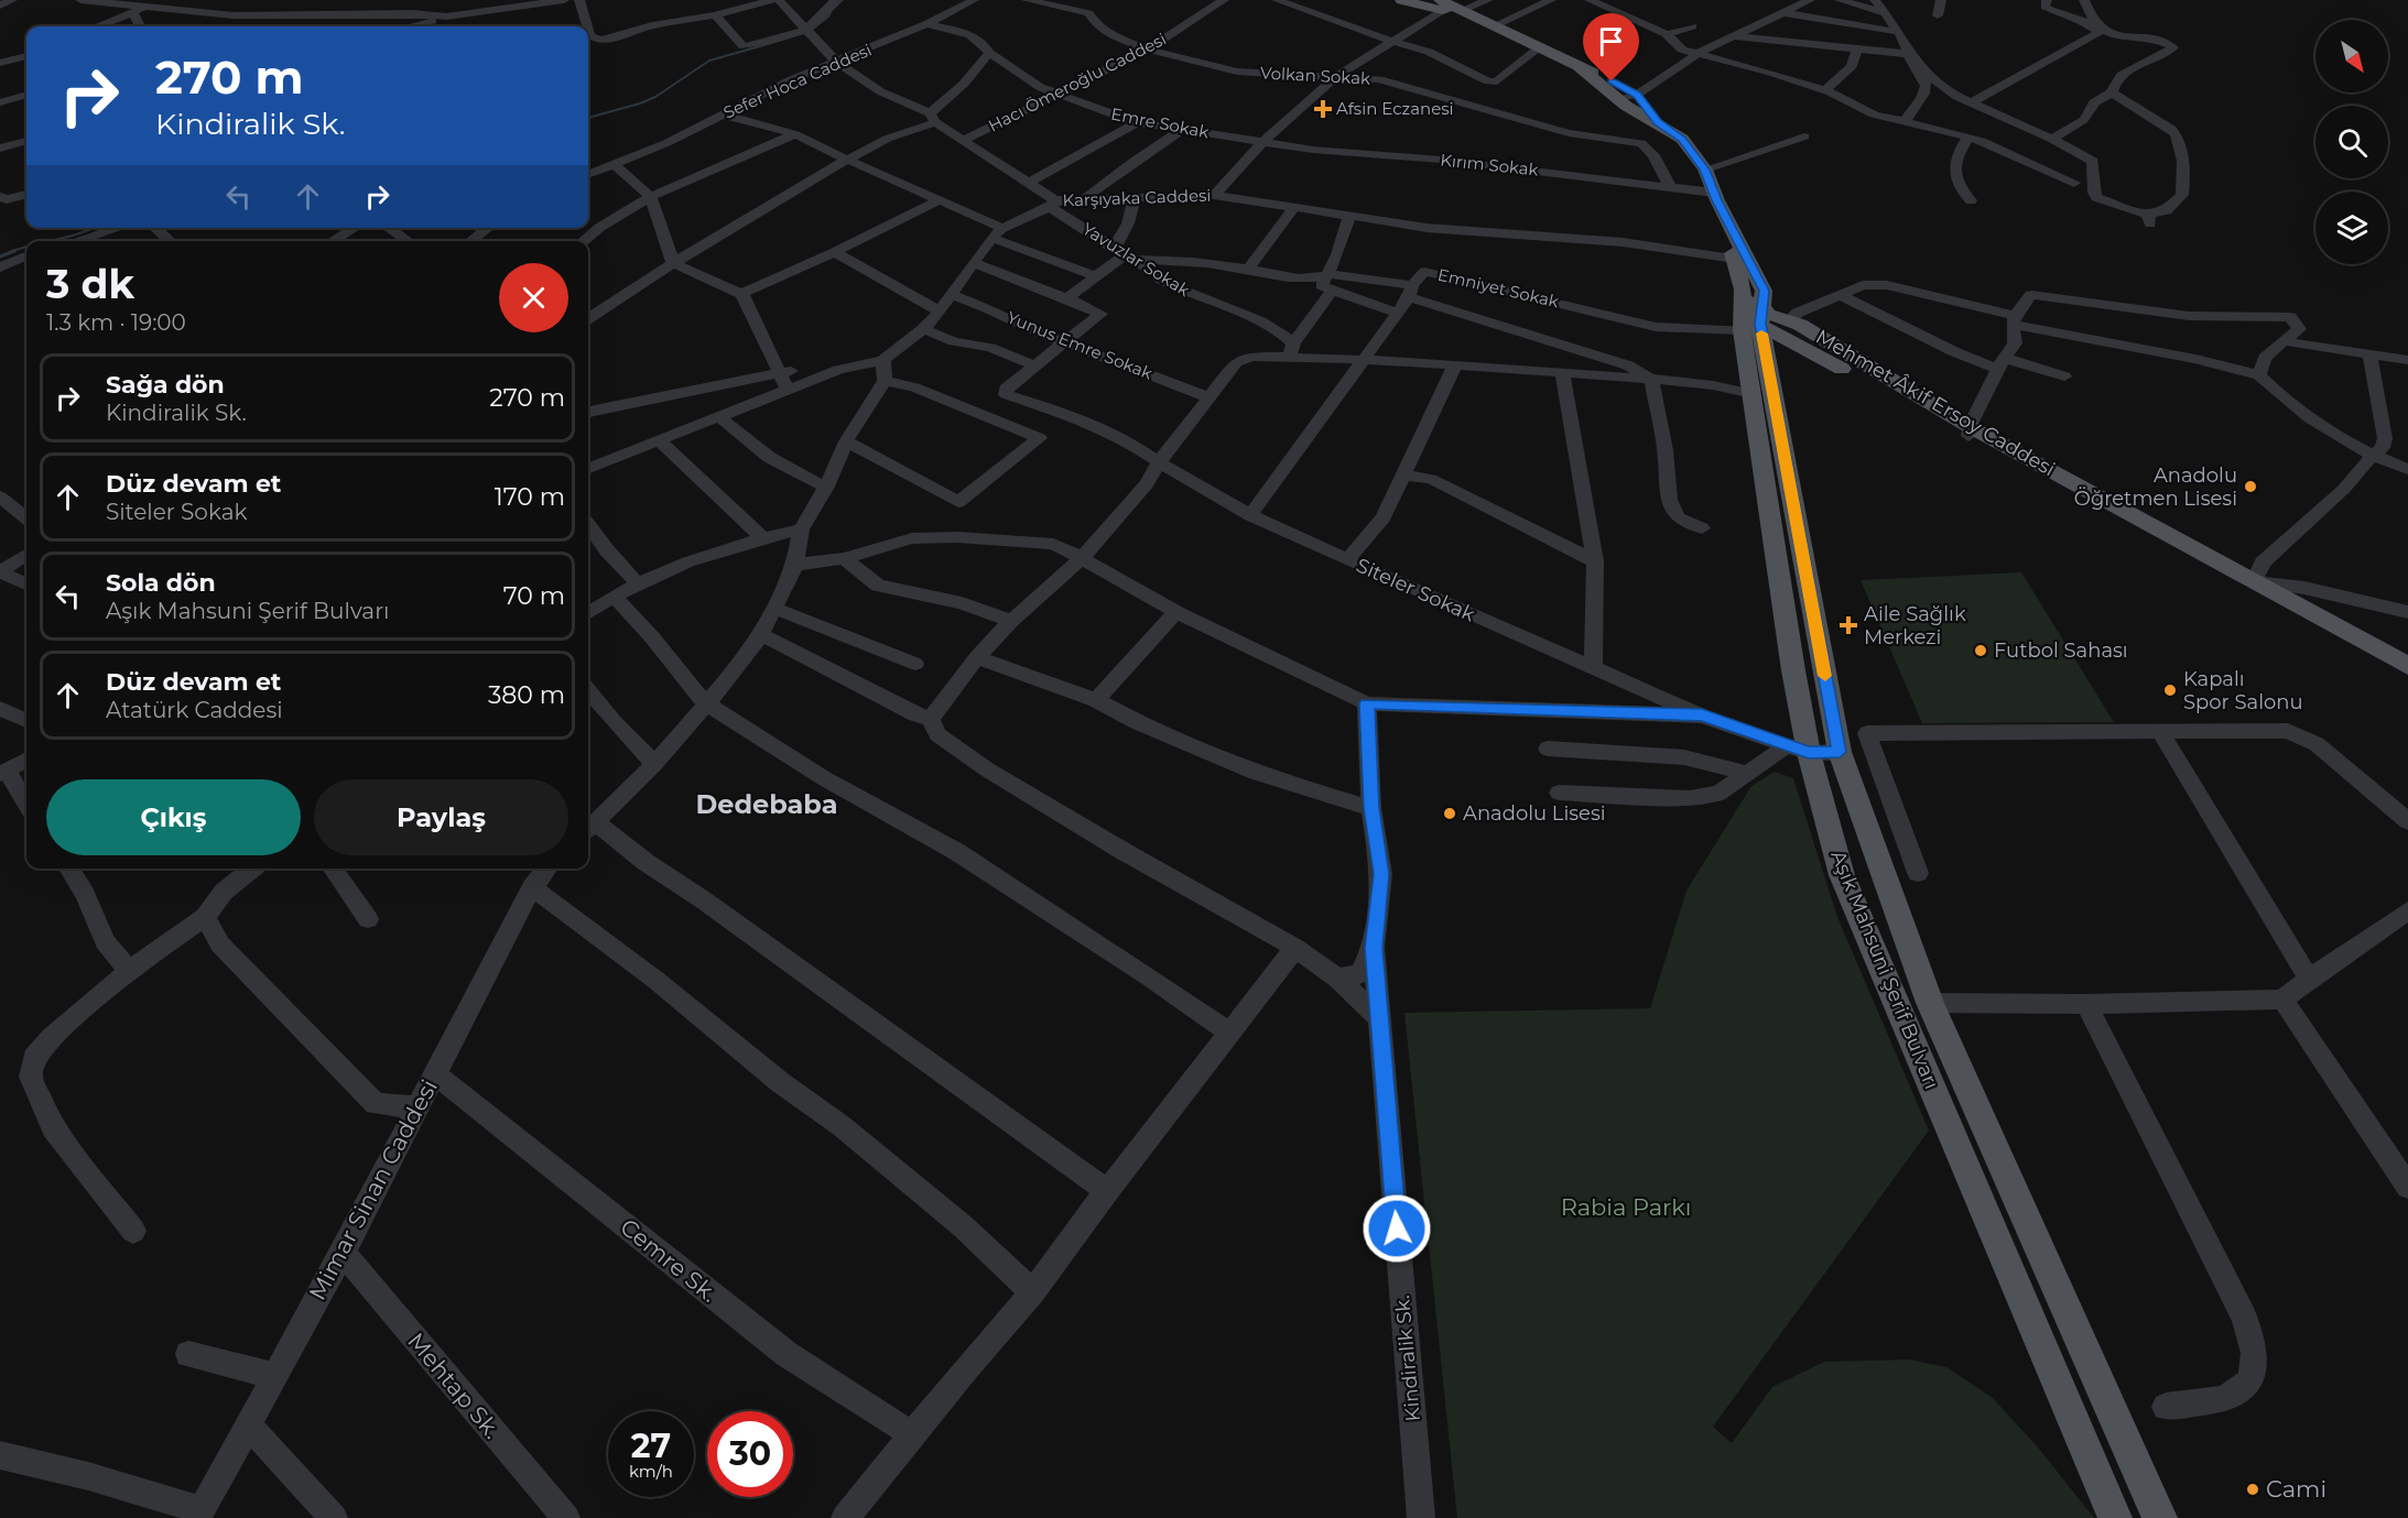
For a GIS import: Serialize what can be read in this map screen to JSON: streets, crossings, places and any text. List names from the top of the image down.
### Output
{
  "streets": {
    "main road": ["Mehmet Âkif Ersoy Caddesi", "Aşık Mahsuni Şerif Bulvarı"],
    "street": [
      "Volkan Sokak",
      "Sefer Hoca Caddesi",
      "Hacı Ömeroğlu Caddesi",
      "Emre Sokak",
      "Kırım Sokak",
      "Karşıyaka Caddesi",
      "Yavuzlar Sokak",
      "Emniyet Sokak",
      "Yunus Emre Sokak",
      "Siteler Sokak",
      "Mimar Sinan Caddesi",
      "Cemre Sk.",
      "Kindiralik Sk.",
      "Mehtap Sk."
    ]
  },
  "crossings": [
    ["Volkan Sokak", "Hacı Ömeroğlu Caddesi"],
    ["Volkan Sokak", "Kırım Sokak"],
    ["Sefer Hoca Caddesi", "Emre Sokak"],
    ["Sefer Hoca Caddesi", "Yavuzlar Sokak"],
    ["Hacı Ömeroğlu Caddesi", "Emre Sokak"],
    ["Hacı Ömeroğlu Caddesi", "Yavuzlar Sokak"],
    ["Emre Sokak", "Kırım Sokak"],
    ["Kırım Sokak", "Aşık Mahsuni Şerif Bulvarı"],
    ["Karşıyaka Caddesi", "Yavuzlar Sokak"],
    ["Karşıyaka Caddesi", "Aşık Mahsuni Şerif Bulvarı"],
    ["Emniyet Sokak", "Mehmet Âkif Ersoy Caddesi"],
    ["Emniyet Sokak", "Aşık Mahsuni Şerif Bulvarı"],
    ["Mehmet Âkif Ersoy Caddesi", "Aşık Mahsuni Şerif Bulvarı"],
    ["Siteler Sokak", "Aşık Mahsuni Şerif Bulvarı"],
    ["Mimar Sinan Caddesi", "Cemre Sk."],
    ["Mimar Sinan Caddesi", "Mehtap Sk."]
  ],
  "districts": ["Dedebaba"],
  "parks": ["Rabia Parkı"],
  "places": {
    "health": ["Afsin Eczanesi", "Aile Sağlık Merkezi"],
    "other": [
      "Anadolu Öğretmen Lisesi",
      "Futbol Sahası",
      "Kapalı Spor Salonu",
      "Anadolu Lisesi",
      "Cami"
    ]
  },
  "north": "bottom right",
  "page": {
    "turn": ["270 m", "Kindiralik Sk."],
    "heading": ["3 dk", "1.3 km · 19:00"],
    "list": [
      {
        "name": "Sağa dön",
        "note": "Kindiralik Sk.",
        "value": "270 m"
      },
      {
        "name": "Düz devam et",
        "note": "Siteler Sokak",
        "value": "170 m"
      },
      {
        "name": "Sola dön",
        "note": "Aşık Mahsuni Şerif Bulvarı",
        "value": "70 m"
      },
      {
        "name": "Düz devam et",
        "note": "Atatürk Caddesi",
        "value": "380 m"
      }
    ],
    "buttons": ["Çıkış", "Paylaş"],
    "speed": "27 km/h",
    "limit": "30"
  }
}
